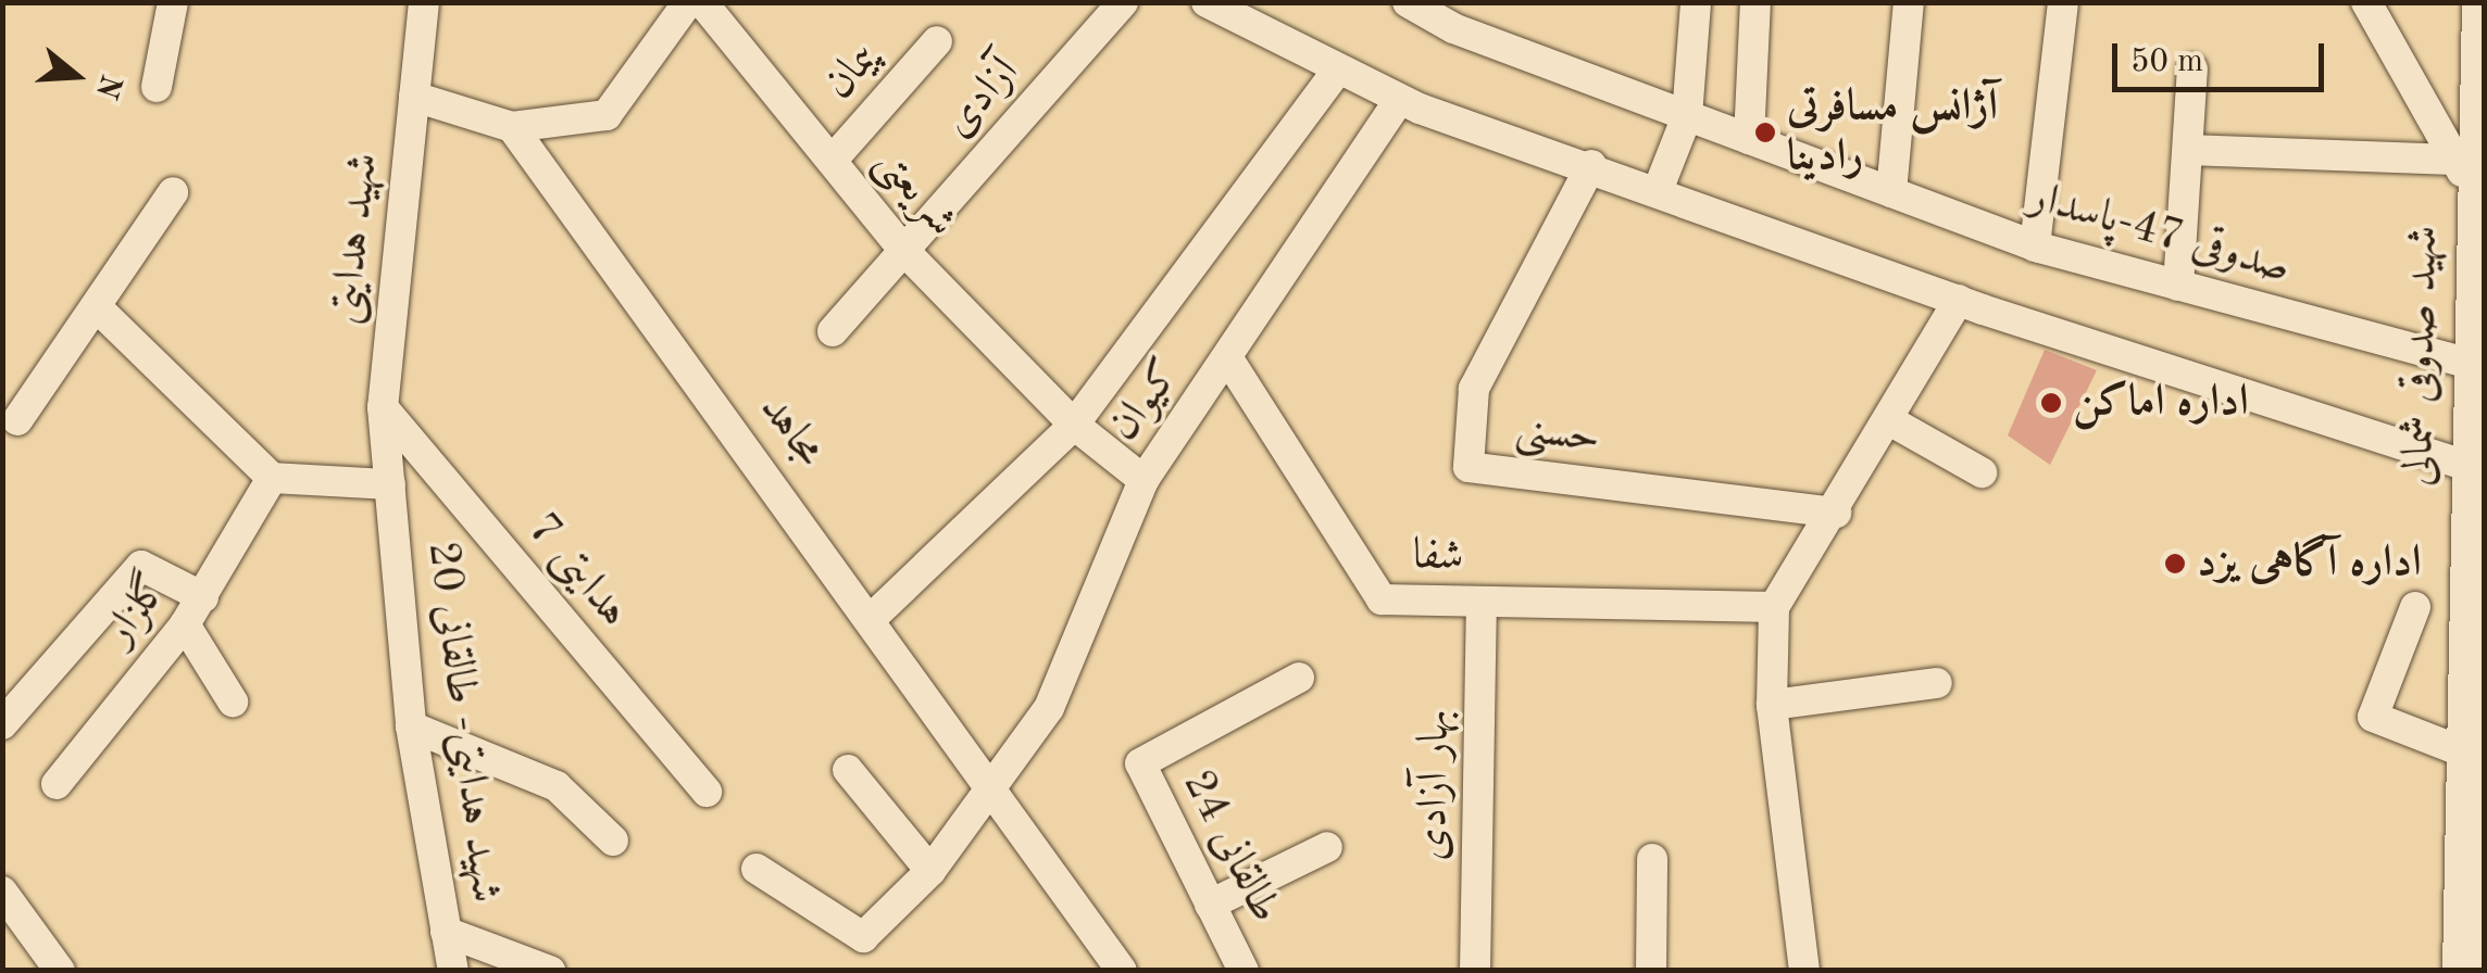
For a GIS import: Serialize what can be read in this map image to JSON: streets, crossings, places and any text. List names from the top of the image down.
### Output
{
  "streets": {
    "main road": ["شهید صدوقی شمالی"],
    "street": [
      "پیمان",
      "آزادی",
      "شریعتی",
      "صدوقی 47-پاسدار",
      "شهید هدایتی",
      "کیوان",
      "مجاهد",
      "حسنی",
      "شفا",
      "هدایتی 7",
      "گلزار",
      "شهید هدایتی- طالقانی 20",
      "بهار آزادی",
      "طالقانی 24"
    ]
  },
  "crossings": [
    ["پیمان", "شریعتی"],
    ["آزادی", "شریعتی"],
    ["شریعتی", "کیوان"],
    ["صدوقی 47-پاسدار", "شهید صدوقی شمالی"],
    ["شهید هدایتی", "هدایتی 7"],
    ["شهید هدایتی", "شهید هدایتی- طالقانی 20"],
    ["کیوان", "شفا"],
    ["شفا", "بهار آزادی"]
  ],
  "places": ["آژانس مسافرتی رادینا", "اداره اماکن", "اداره آگاهی یزد"],
  "scale_bar": "50 m",
  "north": "right"
}
